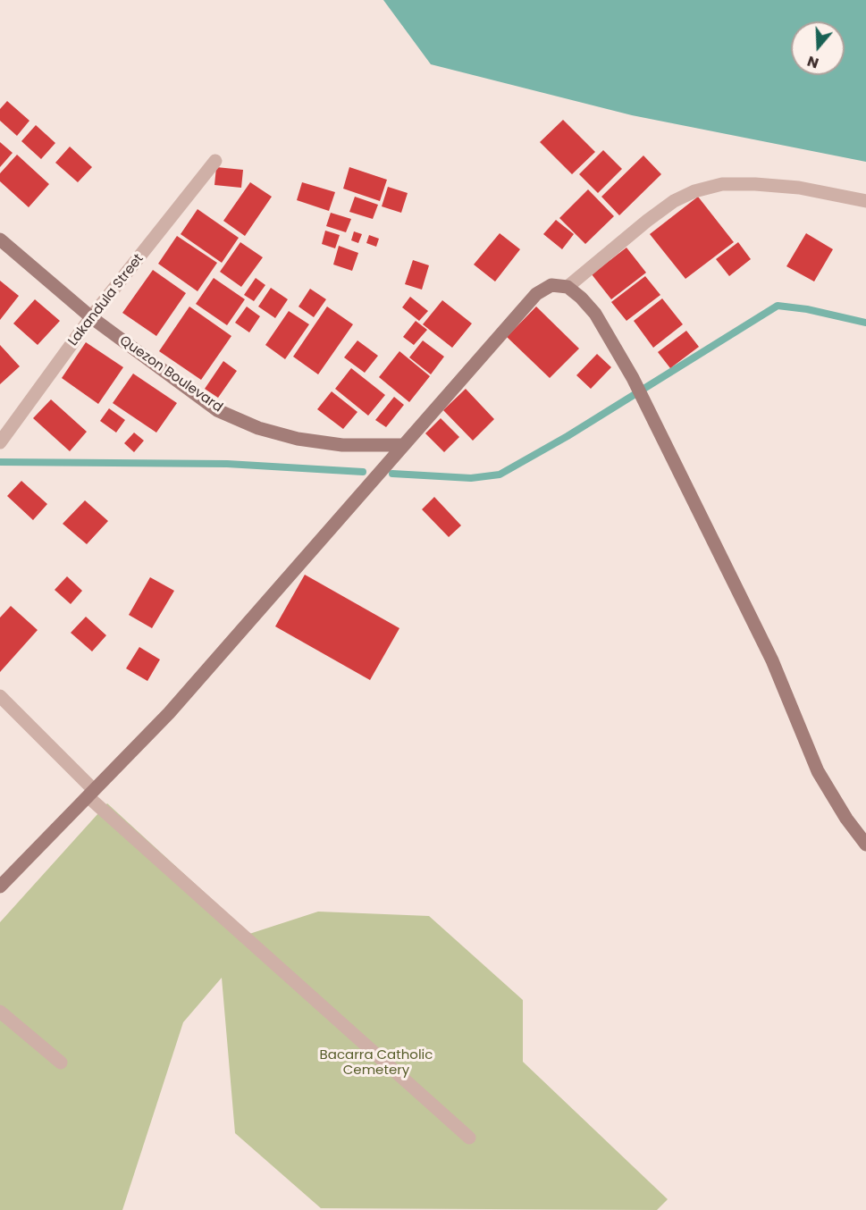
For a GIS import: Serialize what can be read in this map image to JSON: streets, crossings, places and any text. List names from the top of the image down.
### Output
{
  "streets": {
    "street": ["Lakandula Street", "Quezon Boulevard"]
  },
  "crossings": [
    ["Lakandula Street", "Quezon Boulevard"]
  ],
  "parks": ["Bacarra Catholic Cemetery"],
  "north": "bottom"
}
